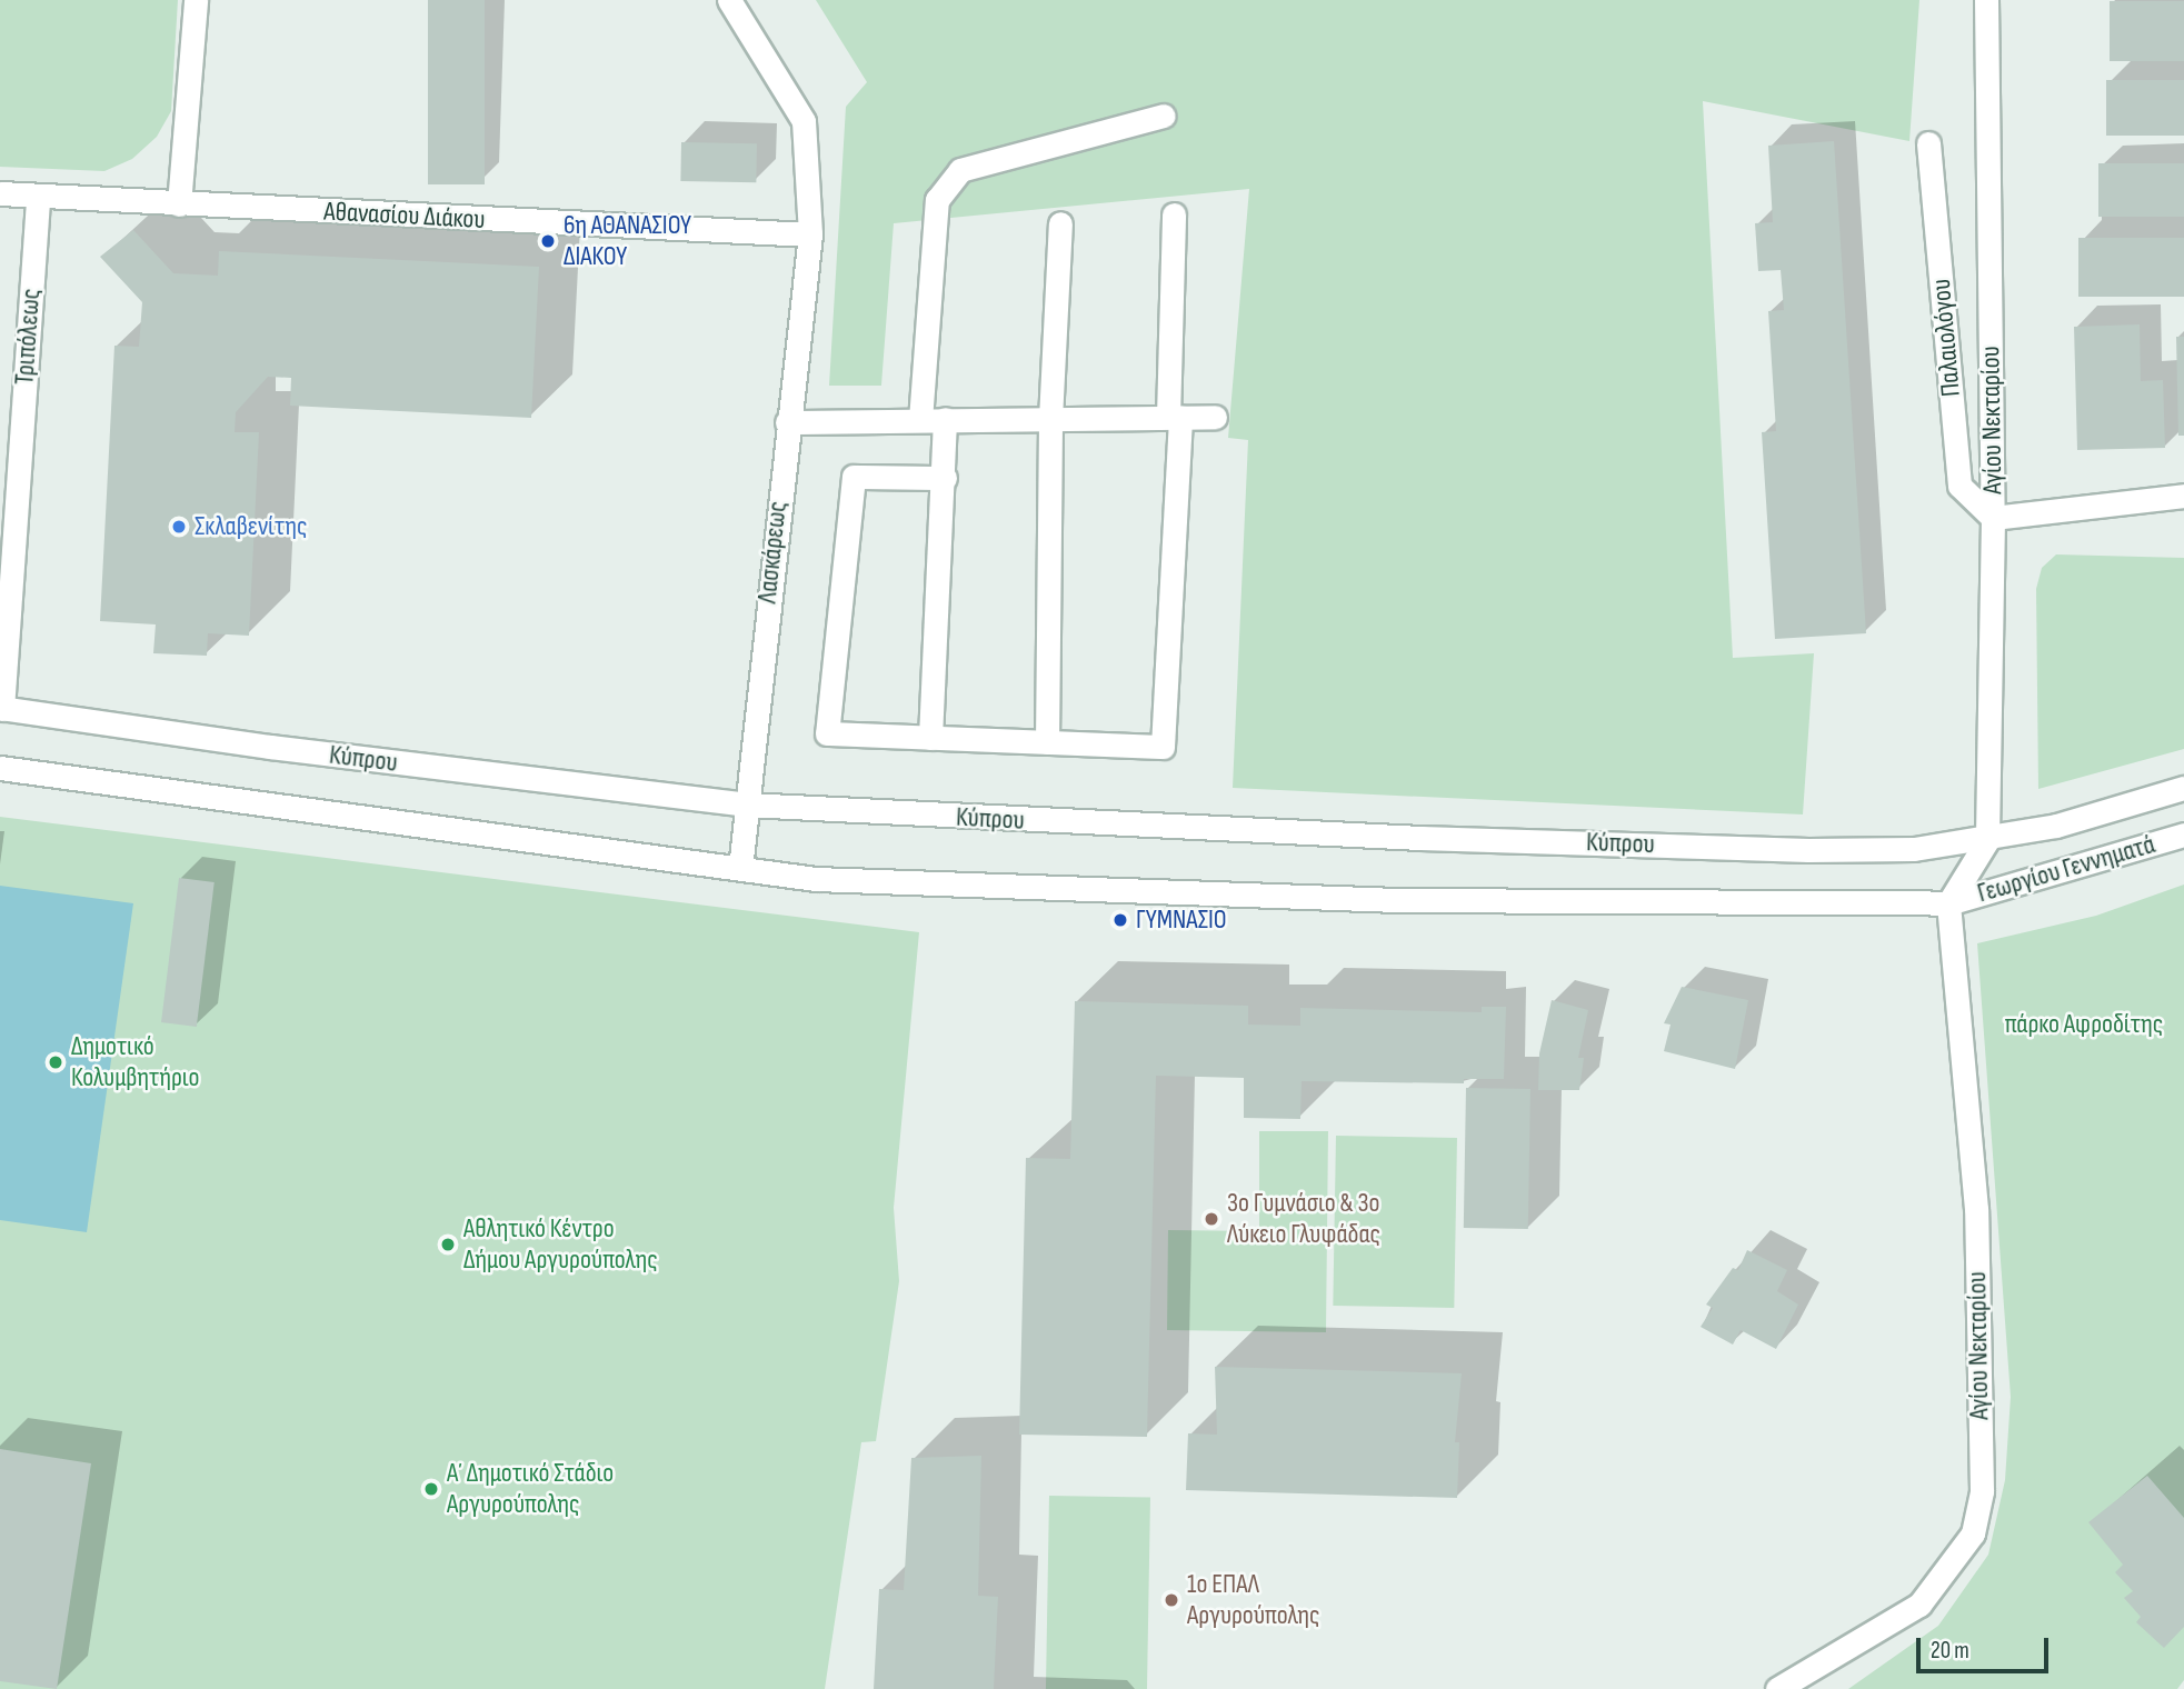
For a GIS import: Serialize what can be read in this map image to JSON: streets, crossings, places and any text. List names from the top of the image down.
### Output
{
  "streets": {
    "street": [
      "Αθανασίου Διάκου",
      "Τριπόλεως",
      "Παλαιολόγου",
      "Αγίου Νεκταρίου",
      "Λασκάρεως",
      "Κύπρου",
      "Γεωργίου Γεννηματά"
    ]
  },
  "crossings": [
    ["Αθανασίου Διάκου", "Τριπόλεως"],
    ["Αθανασίου Διάκου", "Λασκάρεως"],
    ["Τριπόλεως", "Κύπρου"],
    ["Παλαιολόγου", "Αγίου Νεκταρίου"],
    ["Αγίου Νεκταρίου", "Κύπρου"],
    ["Αγίου Νεκταρίου", "Γεωργίου Γεννηματά"],
    ["Λασκάρεως", "Κύπρου"],
    ["Κύπρου", "Γεωργίου Γεννηματά"]
  ],
  "parks": ["πάρκο Αφροδίτης"],
  "places": [
    "6η ΑΘΑΝΑΣΙΟΥ ΔΙΑΚΟΥ",
    "Σκλαβενίτης",
    "ΓΥΜΝΑΣΙΟ",
    "Δημοτικό Κολυμβητήριο",
    "3ο Γυμνάσιο & 3ο Λύκειο Γλυφάδας",
    "Αθλητικό Κέντρο Δήμου Αργυρούπολης",
    "Α΄ Δημοτικό Στάδιο Αργυρούπολης",
    "1o ΕΠΑΛ Αργυρούπολης"
  ],
  "scale_bar": "20 m"
}
